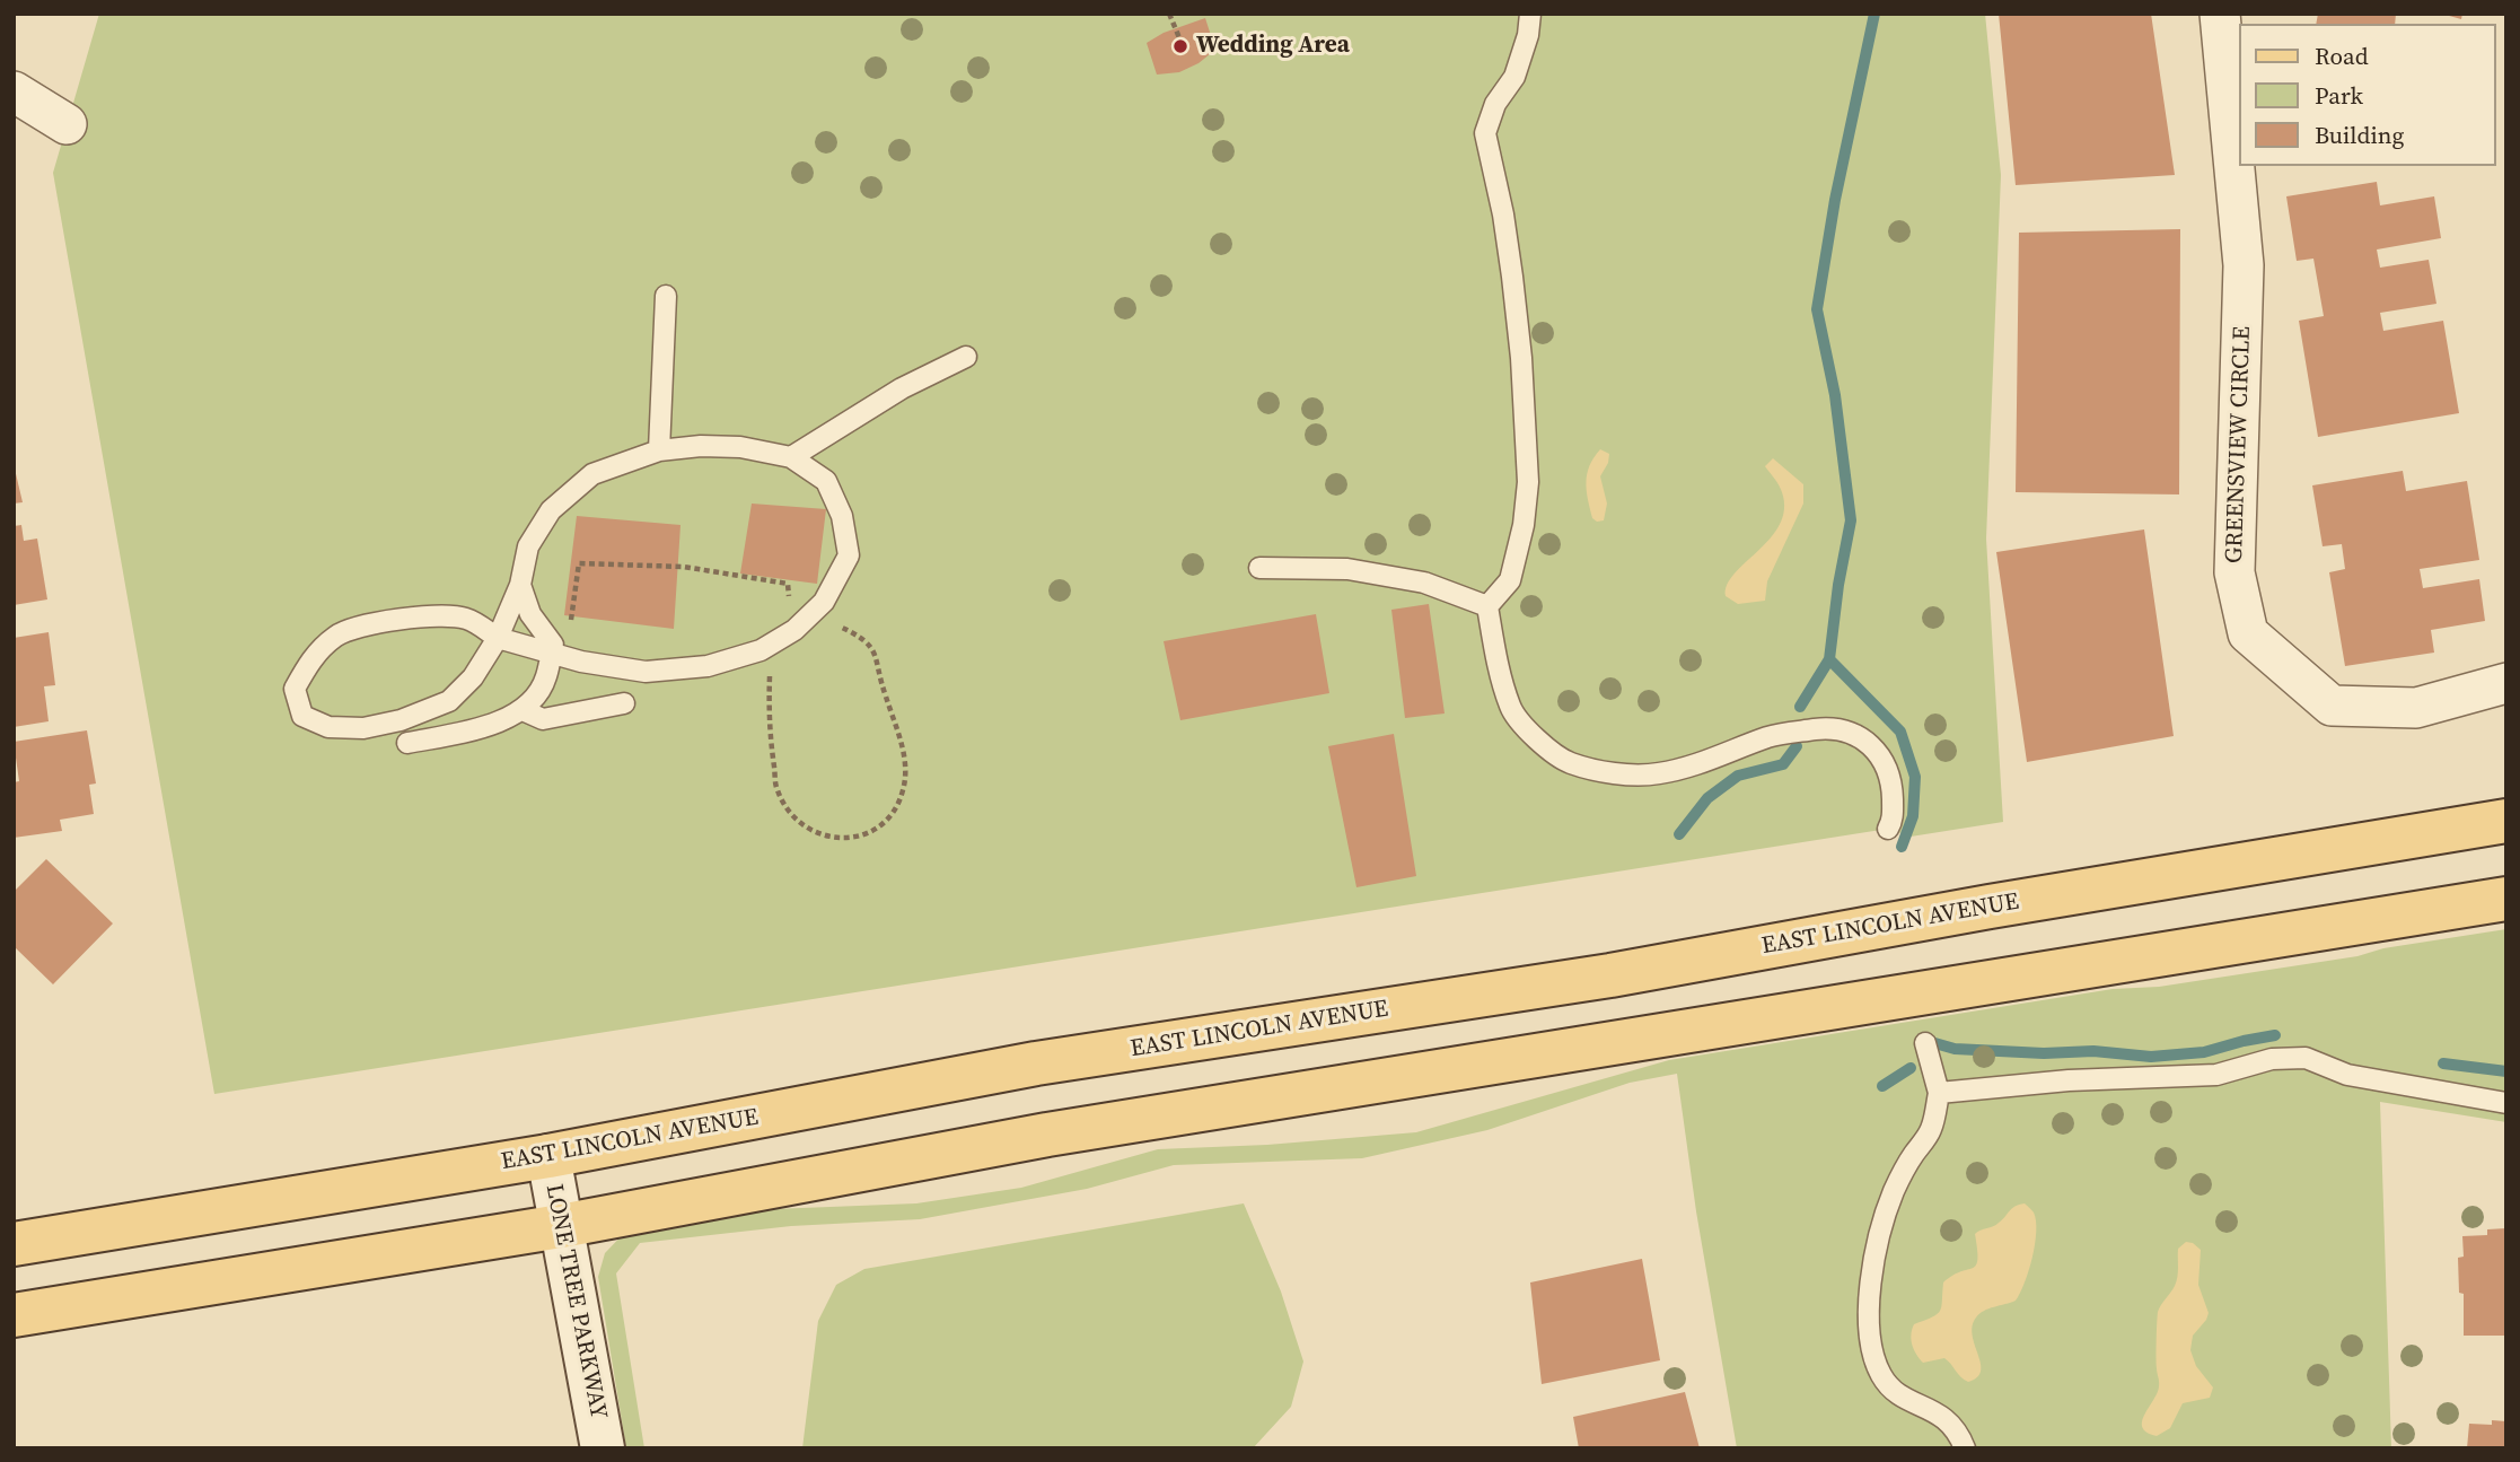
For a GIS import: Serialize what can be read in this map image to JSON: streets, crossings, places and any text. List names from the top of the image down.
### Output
{
  "streets": {
    "main road": ["EAST LINCOLN AVENUE"],
    "street": ["GREENSVIEW CIRCLE", "LONE TREE PARKWAY"]
  },
  "crossings": [
    ["EAST LINCOLN AVENUE", "LONE TREE PARKWAY"]
  ],
  "places": ["Wedding Area"],
  "legend": ["Road", "Park", "Building"]
}
